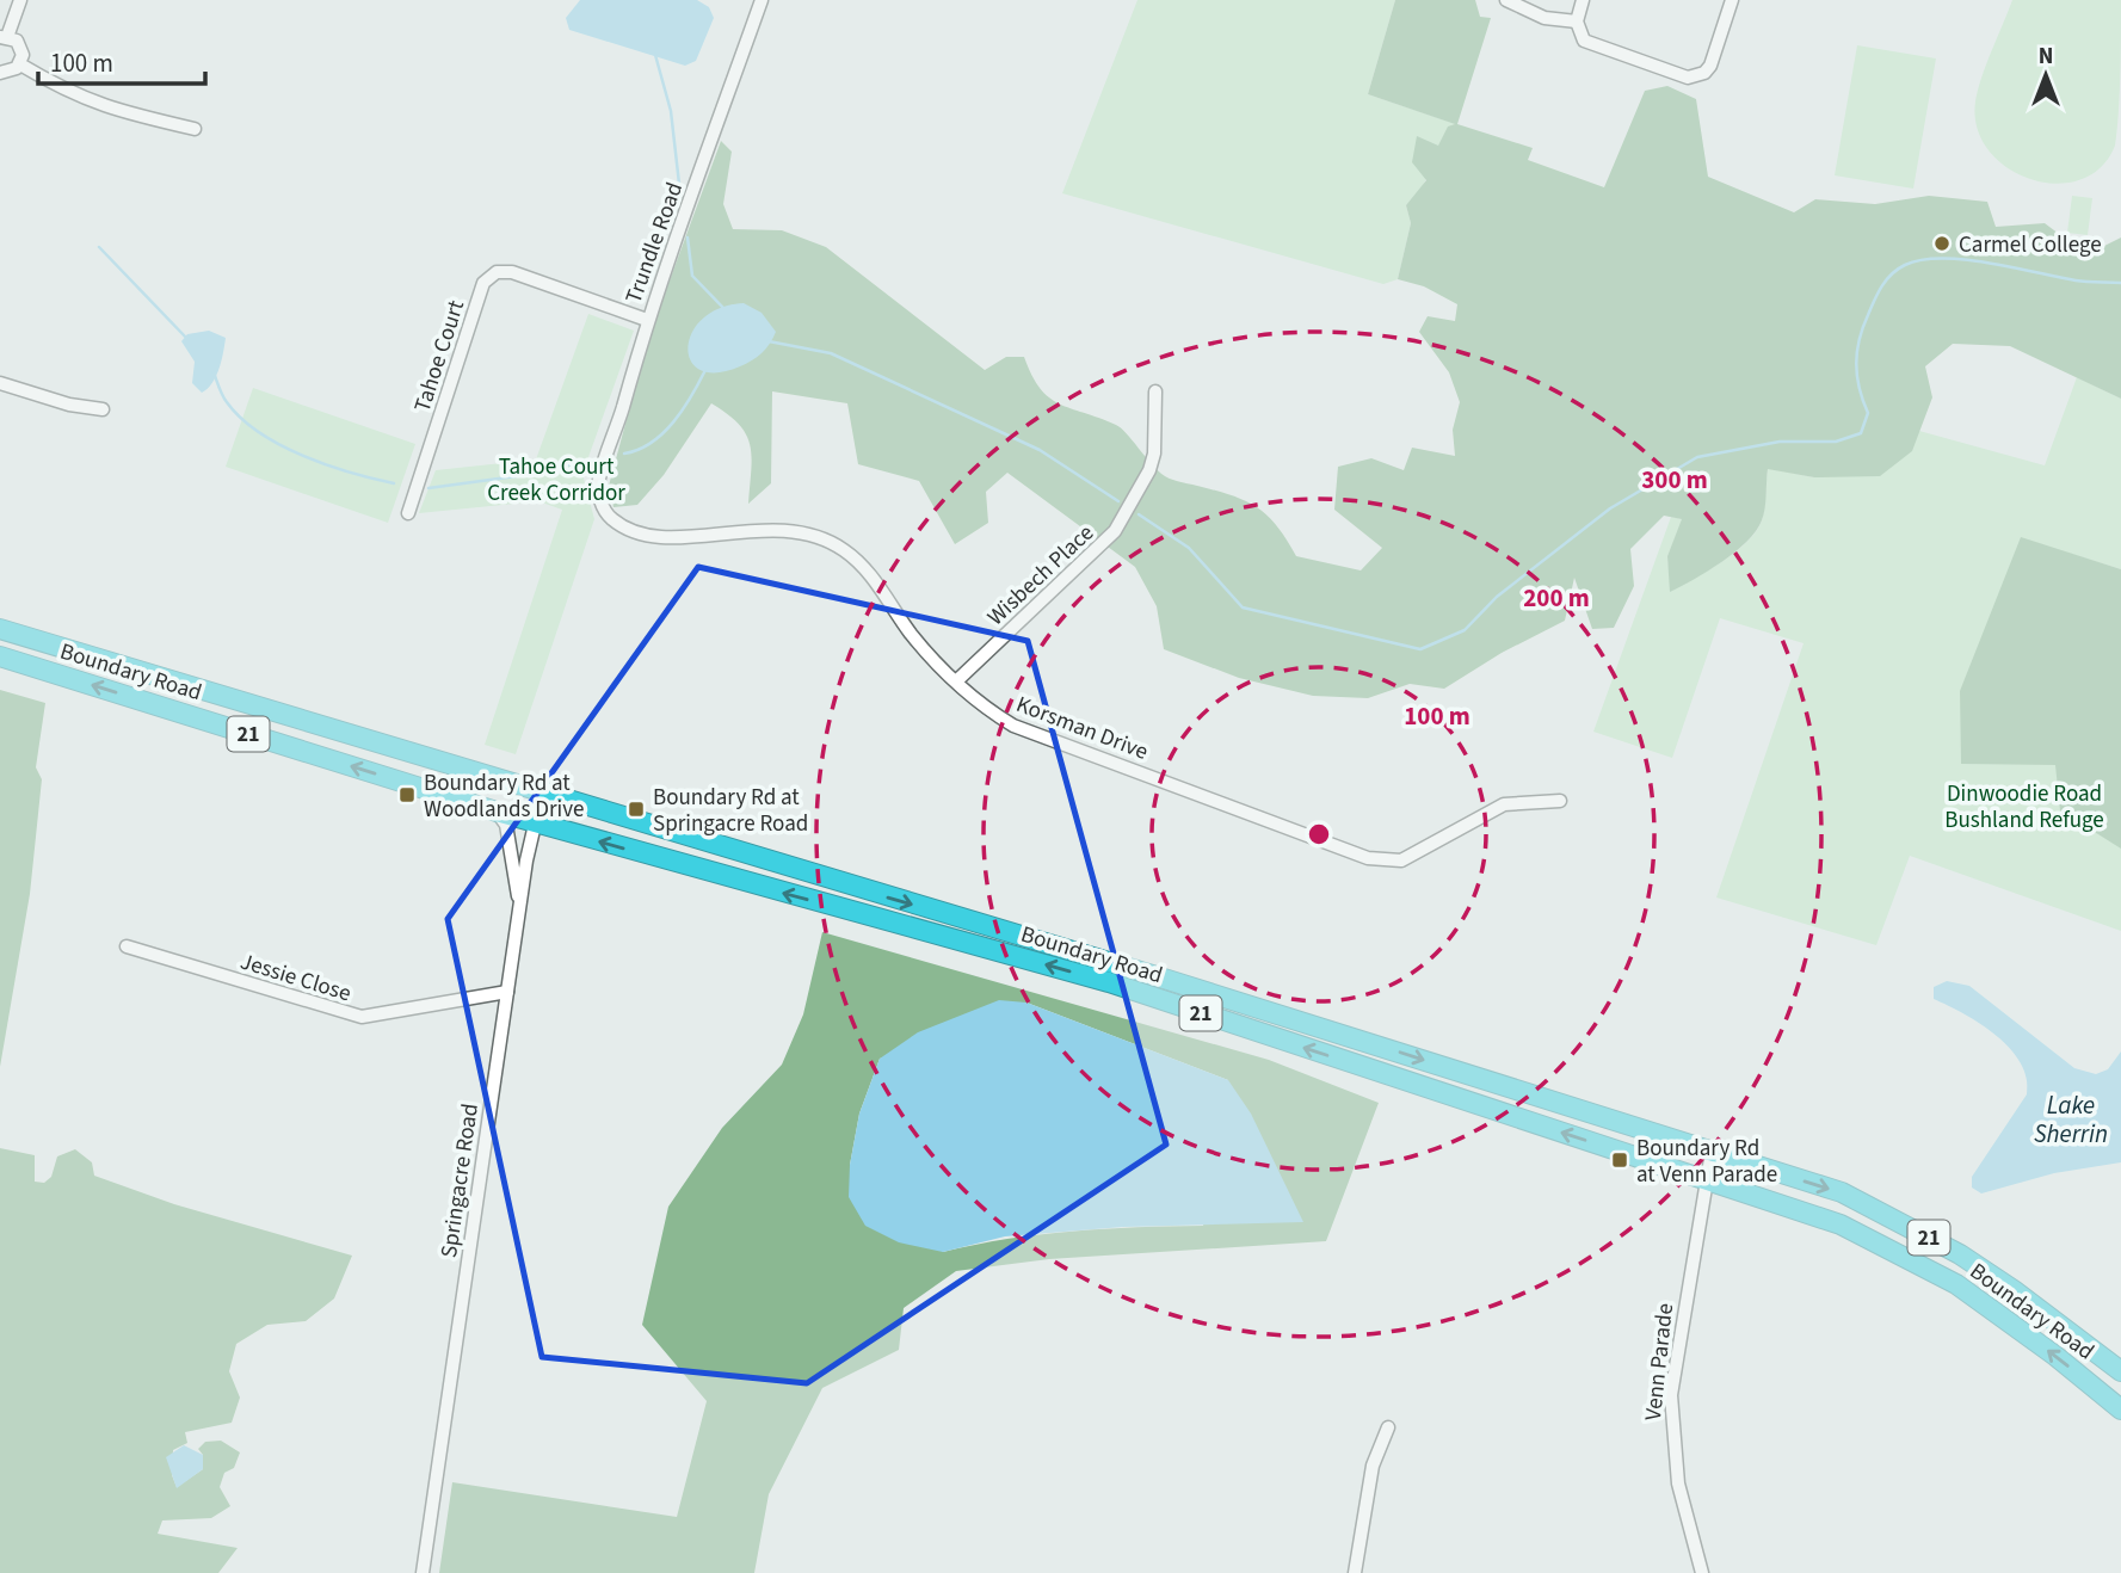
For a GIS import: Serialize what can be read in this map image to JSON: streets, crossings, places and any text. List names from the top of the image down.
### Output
{
  "streets": {
    "highway": ["Boundary Road", "21"],
    "street": [
      "Trundle Road",
      "Tahoe Court",
      "Wisbech Place",
      "Korsman Drive",
      "Jessie Close",
      "Springacre Road",
      "Venn Parade"
    ]
  },
  "crossings": [
    ["Trundle Road", "Tahoe Court"],
    ["Trundle Road", "Korsman Drive"],
    ["Wisbech Place", "Korsman Drive"],
    ["Boundary Road", "Springacre Road"],
    ["Boundary Road", "Venn Parade"],
    ["Jessie Close", "Springacre Road"]
  ],
  "water": ["Lake Sherrin"],
  "parks": ["Tahoe Court Creek Corridor", "Dinwoodie Road Bushland Refuge"],
  "places": {
    "other": ["Carmel College"],
    "transit": ["Boundary Rd at Woodlands Drive", "Boundary Rd at Springacre Road", "Boundary Rd at Venn Parade"]
  },
  "scale_bar": "100 m",
  "north": "top",
  "rings": ["300 m", "200 m", "100 m"]
}
